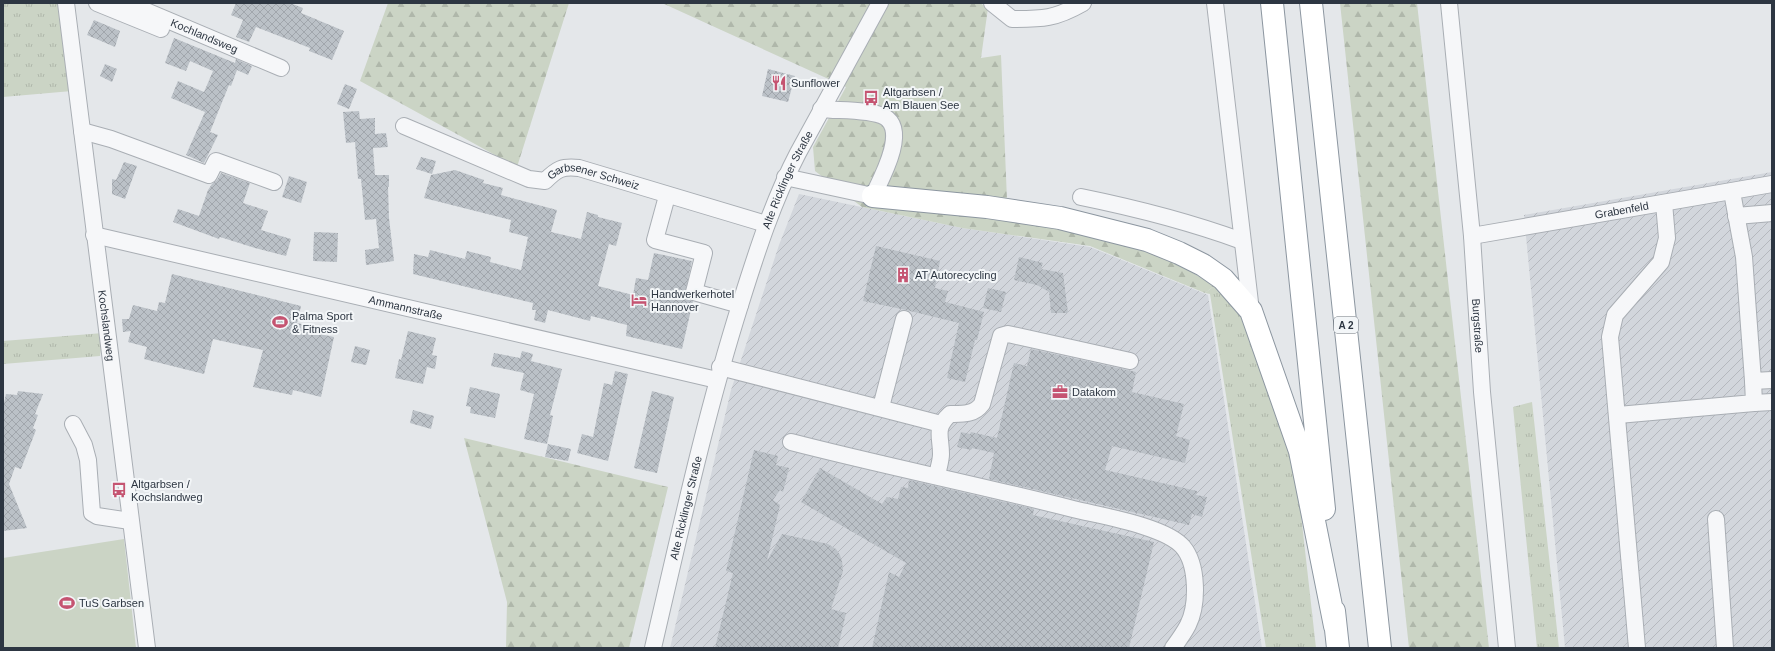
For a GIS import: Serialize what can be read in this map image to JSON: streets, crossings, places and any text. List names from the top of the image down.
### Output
{
  "streets": {
    "highway": ["A 2"],
    "street": [
      "Kochlandsweg",
      "Alte Ricklinger Straße",
      "Garbsener Schweiz",
      "Grabenfeld",
      "Ammannstraße",
      "Kochslandweg",
      "Burgstraße"
    ]
  },
  "crossings": [
    ["Alte Ricklinger Straße", "Garbsener Schweiz"],
    ["Alte Ricklinger Straße", "Ammannstraße"],
    ["Grabenfeld", "Burgstraße"],
    ["Ammannstraße", "Kochslandweg"]
  ],
  "places": {
    "restaurant": ["Sunflower"],
    "bus stop": ["Altgarbsen / Am Blauen See", "Altgarbsen / Kochslandweg"],
    "building": ["AT Autorecycling"],
    "hotel": ["Handwerkerhotel Hannover"],
    "sports": ["Palma Sport & Fitness", "TuS Garbsen"],
    "office": ["Datakom"]
  }
}
